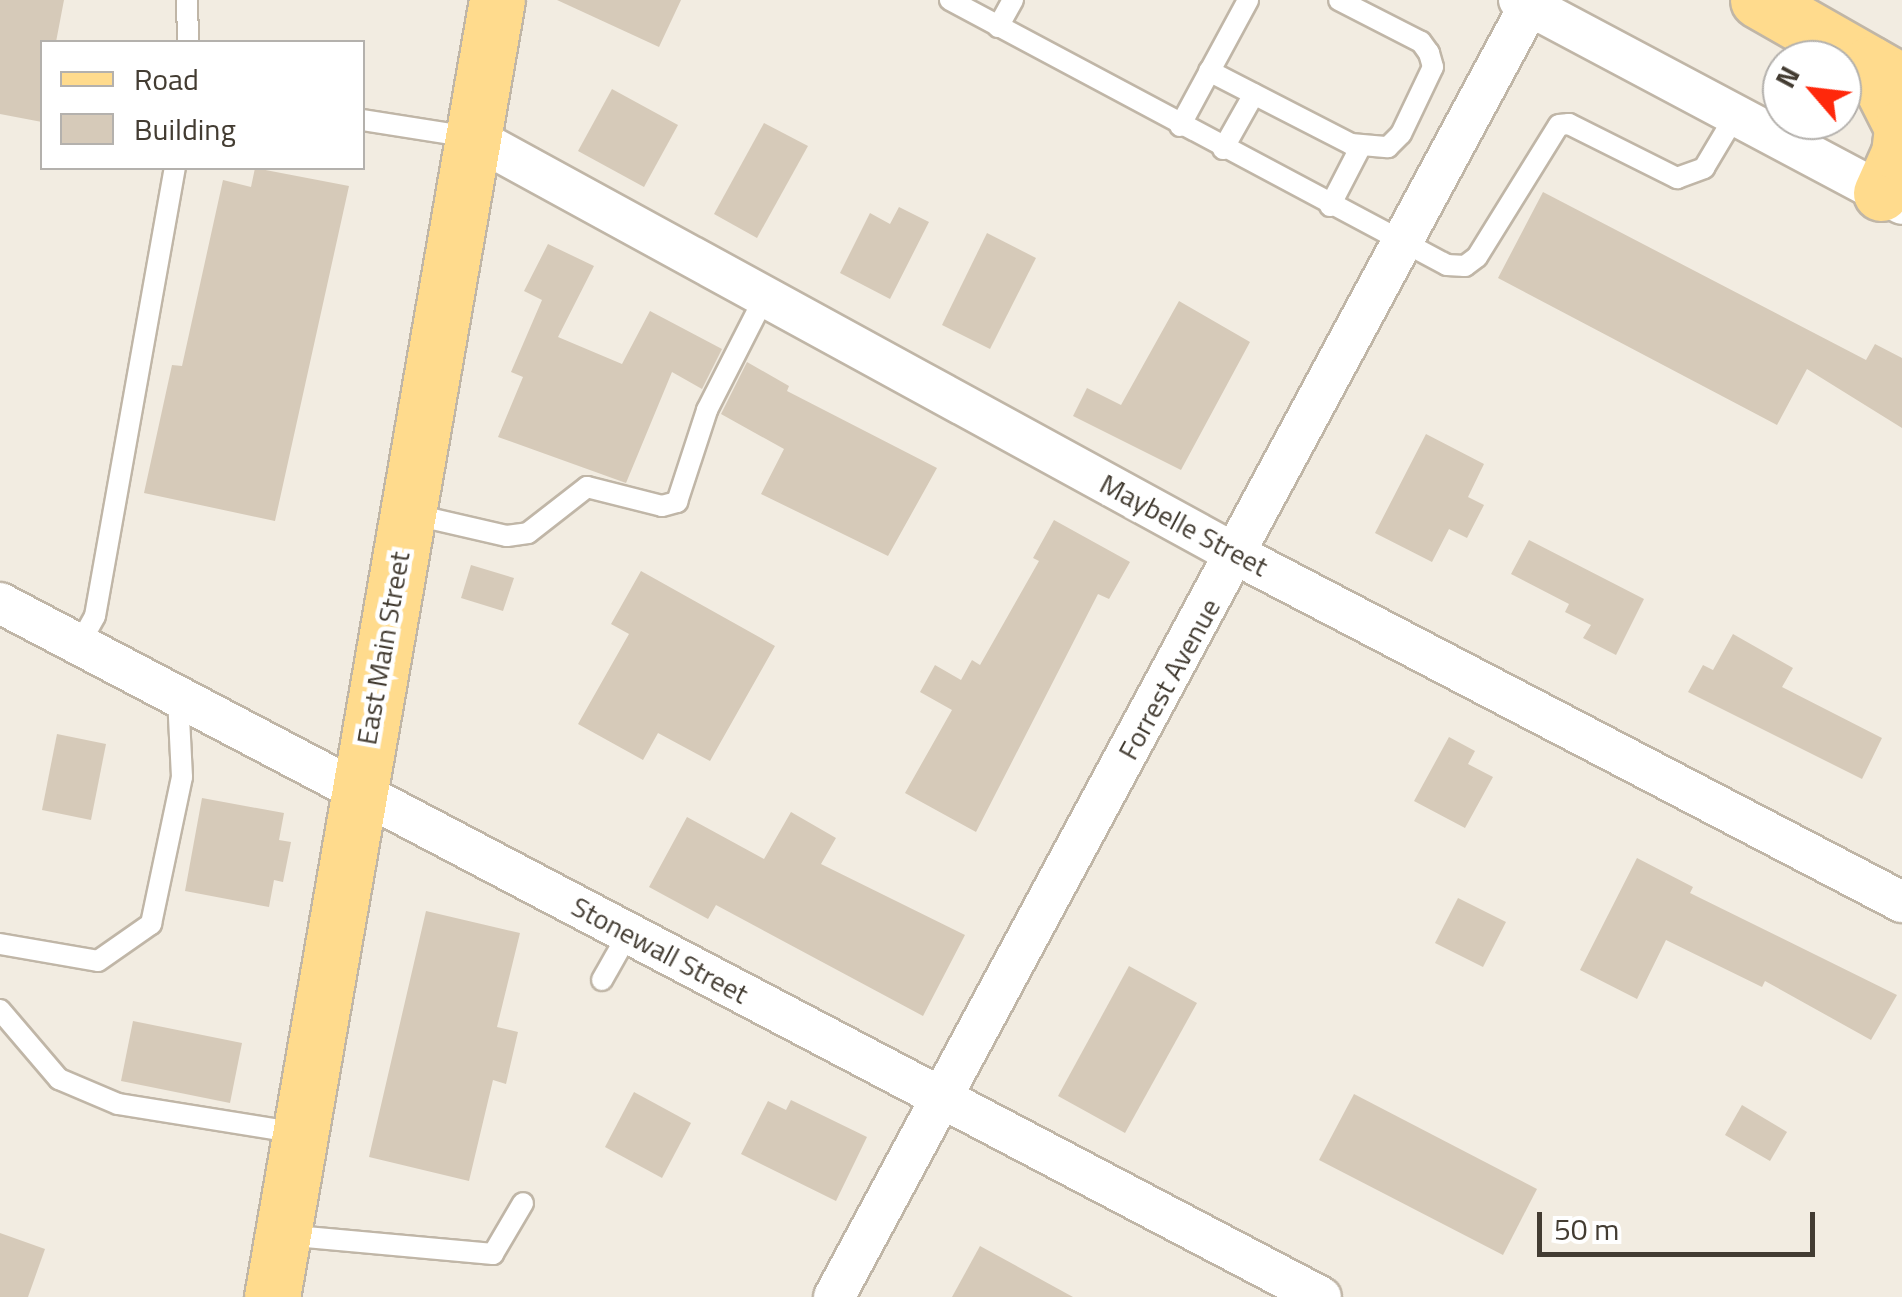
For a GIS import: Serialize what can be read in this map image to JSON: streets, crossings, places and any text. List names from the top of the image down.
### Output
{
  "streets": {
    "main road": ["East Main Street"],
    "street": ["Maybelle Street", "Forrest Avenue", "Stonewall Street"]
  },
  "crossings": [
    ["Maybelle Street", "East Main Street"],
    ["Maybelle Street", "Forrest Avenue"],
    ["East Main Street", "Stonewall Street"],
    ["Forrest Avenue", "Stonewall Street"]
  ],
  "legend": ["Road", "Building"],
  "scale_bar": "50 m",
  "north": "top left"
}
